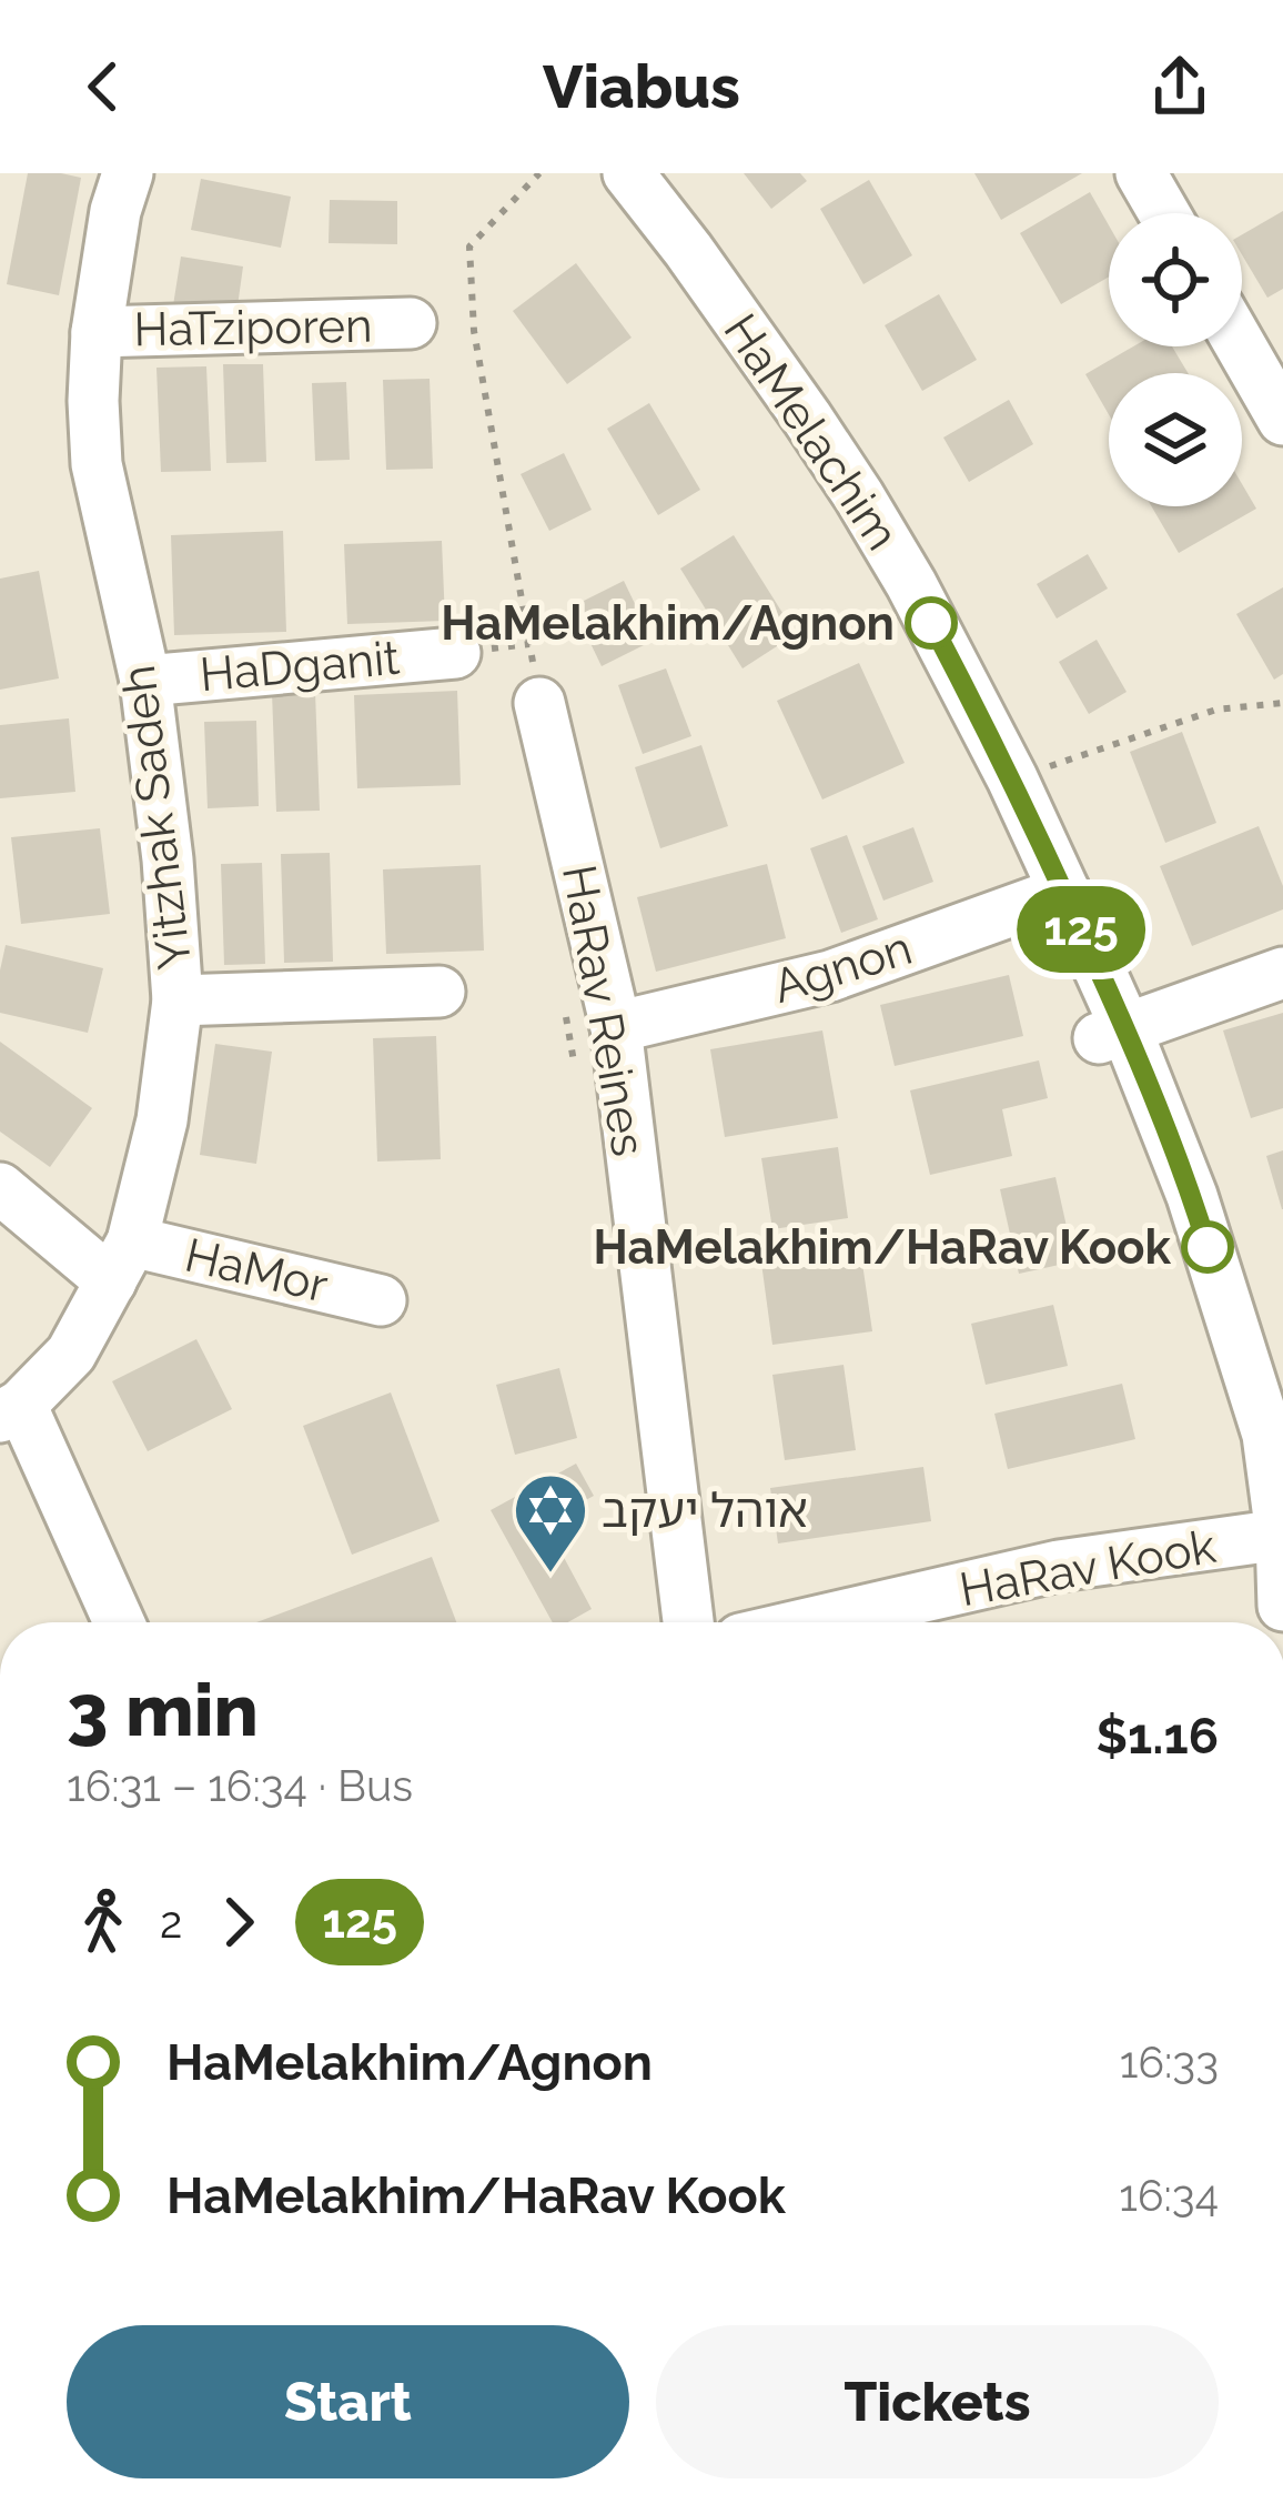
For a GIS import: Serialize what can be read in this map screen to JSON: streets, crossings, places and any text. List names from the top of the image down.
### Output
{
  "streets": {
    "street": [
      "HaTziporen",
      "HaMelachim",
      "HaDganit",
      "Yitzhak Sadeh",
      "Agnon",
      "HaRav Reines",
      "HaMor",
      "HaRav Kook"
    ]
  },
  "crossings": [
    ["HaTziporen", "Yitzhak Sadeh"],
    ["HaMelachim", "Agnon"],
    ["HaMelachim", "HaRav Kook"],
    ["HaDganit", "Yitzhak Sadeh"],
    ["Yitzhak Sadeh", "HaMor"],
    ["Agnon", "HaRav Reines"]
  ],
  "places": {
    "other": ["HaMelakhim/Agnon", "HaMelakhim/HaRav Kook"],
    "synagogue": ["אוהל יעקב"]
  },
  "lines": ["bus line 125"],
  "page": {
    "header": "Viabus",
    "on_map": "125",
    "heading": ["3 min", "16:31 – 16:34 · Bus", "$1.16"],
    "legs": ["2", "125"],
    "list": [
      {
        "name": "HaMelakhim/Agnon",
        "value": "16:33"
      },
      {
        "name": "HaMelakhim/HaRav Kook",
        "value": "16:34"
      }
    ],
    "buttons": ["Start", "Tickets"]
  }
}
